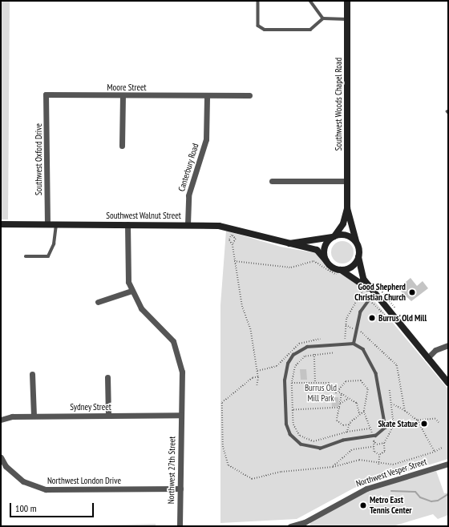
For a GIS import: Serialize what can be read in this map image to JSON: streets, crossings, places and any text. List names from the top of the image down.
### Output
{
  "streets": {
    "main road": ["Southwest Woods Chapel Road", "Southwest Walnut Street"],
    "street": [
      "Moore Street",
      "Southwest Oxford Drive",
      "Canterbury Road",
      "Sydney Street",
      "Northwest 27th Street",
      "Northwest Vesper Street",
      "Northwest London Drive"
    ]
  },
  "crossings": [
    ["Moore Street", "Southwest Oxford Drive"],
    ["Moore Street", "Canterbury Road"],
    ["Southwest Woods Chapel Road", "Southwest Walnut Street"],
    ["Southwest Oxford Drive", "Southwest Walnut Street"],
    ["Canterbury Road", "Southwest Walnut Street"],
    ["Southwest Walnut Street", "Northwest 27th Street"],
    ["Sydney Street", "Northwest 27th Street"],
    ["Northwest 27th Street", "Northwest London Drive"]
  ],
  "parks": ["Burrus Old Mill Park"],
  "places": [
    "Good Shepherd Christian Church",
    "Burrus' Old Mill",
    "Skate Statue",
    "Metro East Tennis Center"
  ],
  "scale_bar": "100 m"
}
